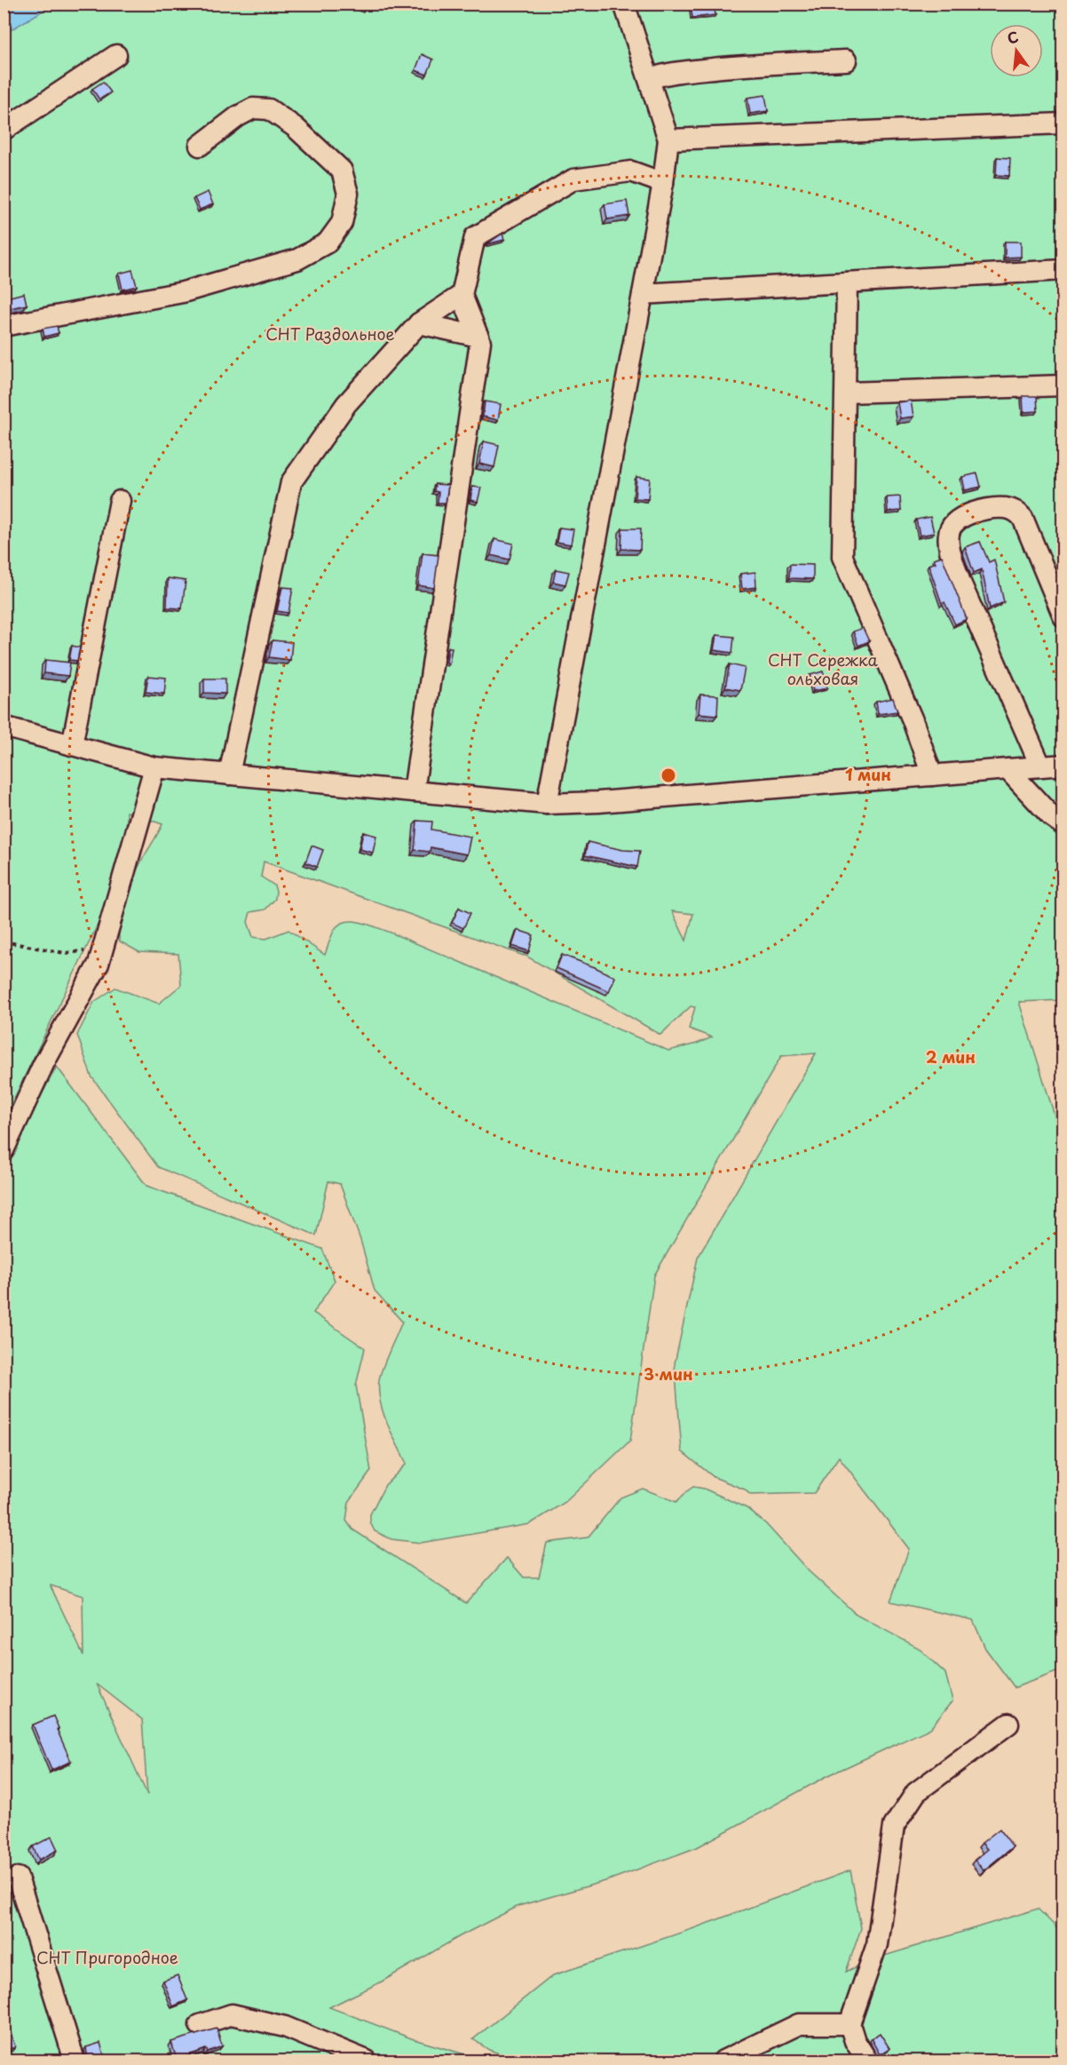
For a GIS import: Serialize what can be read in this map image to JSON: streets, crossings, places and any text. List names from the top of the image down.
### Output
{
  "parks": ["СНТ Раздольное", "СНТ Сережка ольховая", "СНТ Пригородное"],
  "north": "top",
  "rings": ["1 мин", "2 мин", "3 мин"]
}
